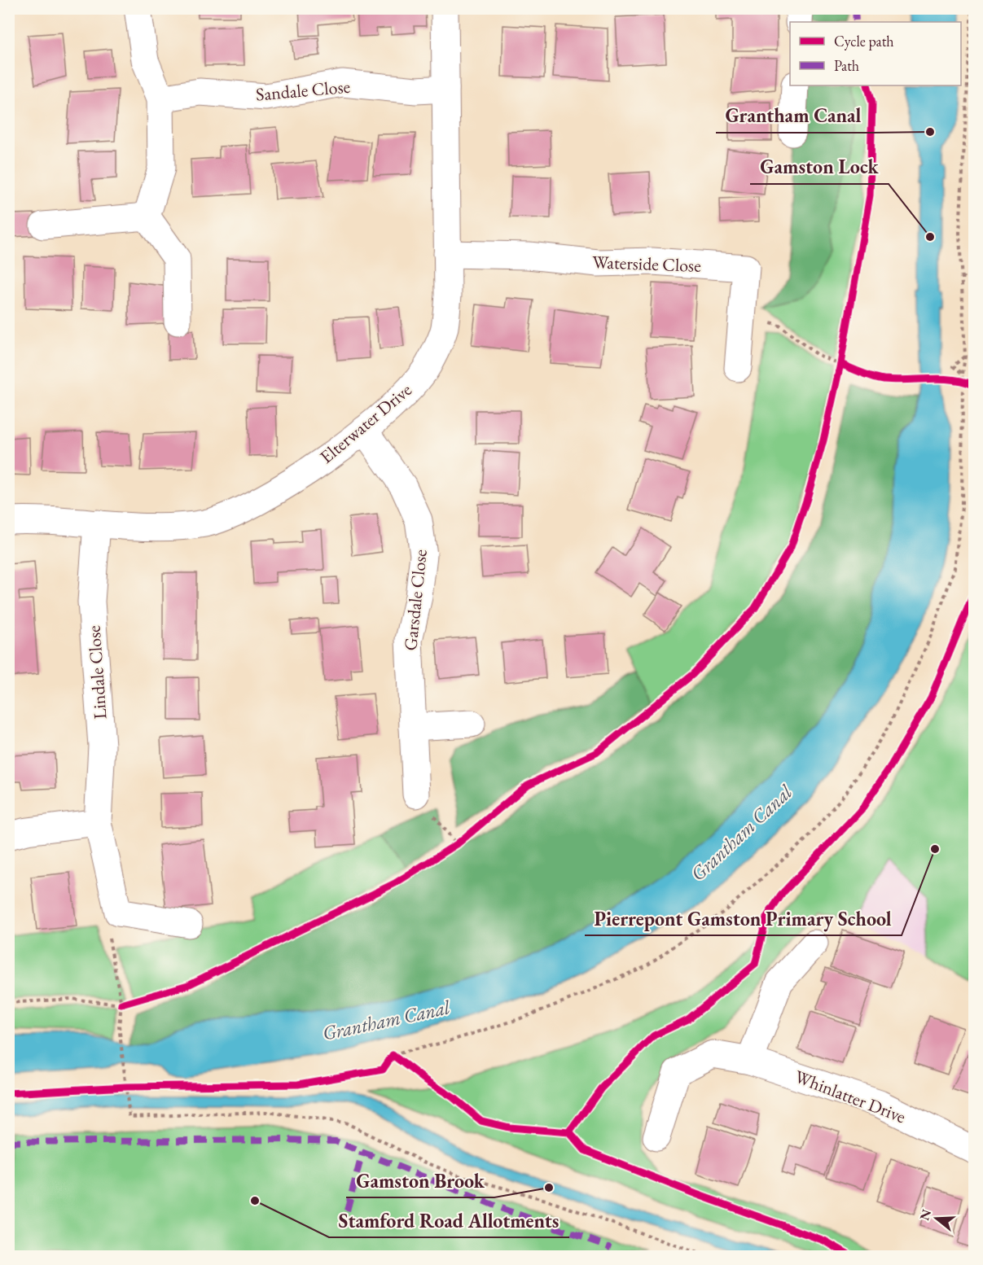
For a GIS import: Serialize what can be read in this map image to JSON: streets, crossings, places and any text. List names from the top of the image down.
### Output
{
  "streets": {
    "street": [
      "Sandale Close",
      "Waterside Close",
      "Elterwater Drive",
      "Garsdale Close",
      "Lindale Close",
      "Whinlatter Drive"
    ]
  },
  "crossings": [
    ["Sandale Close", "Elterwater Drive"],
    ["Waterside Close", "Elterwater Drive"],
    ["Elterwater Drive", "Garsdale Close"],
    ["Elterwater Drive", "Lindale Close"]
  ],
  "water": ["Grantham Canal"],
  "places": [
    "Grantham Canal",
    "Gamston Lock",
    "Pierrepont Gamston Primary School",
    "Gamston Brook",
    "Stamford Road Allotments"
  ],
  "legend": ["Cycle path", "Path"],
  "north": "left"
}
